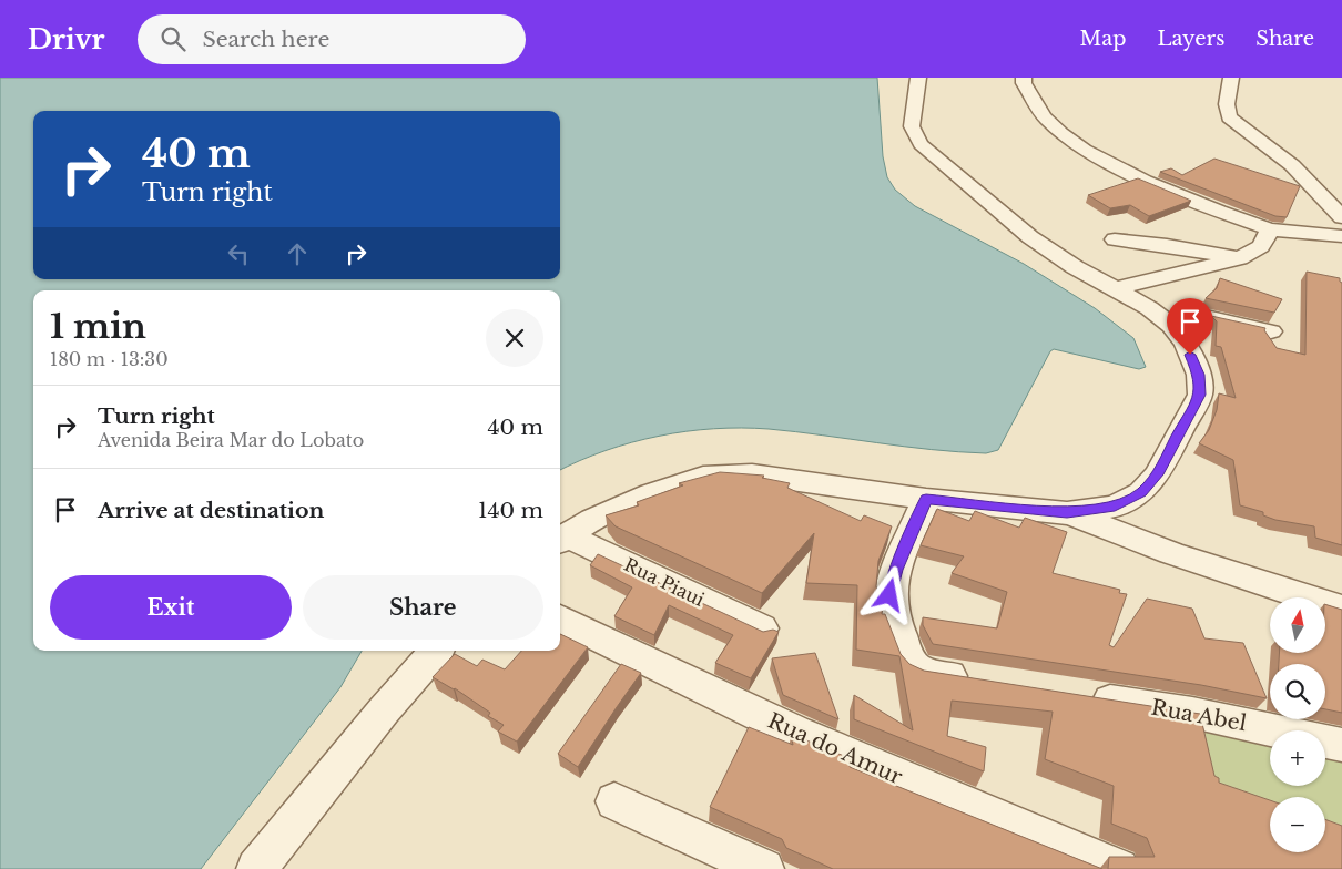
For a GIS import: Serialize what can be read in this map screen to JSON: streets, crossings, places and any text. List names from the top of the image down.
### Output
{
  "streets": {
    "street": ["Rua Piaui", "Rua Abel", "Rua do Amur"]
  },
  "north": "top",
  "page": {
    "header": "Drivr",
    "search": "Search here",
    "nav": ["Map", "Layers", "Share"],
    "turn": ["40 m", "Turn right"],
    "heading": ["1 min", "180 m · 13:30"],
    "list": [
      {
        "name": "Turn right",
        "note": "Avenida Beira Mar do Lobato",
        "value": "40 m"
      },
      {
        "name": "Arrive at destination",
        "value": "140 m"
      }
    ],
    "buttons": ["Exit", "Share"],
    "map_buttons": ["+", "−"]
  }
}
